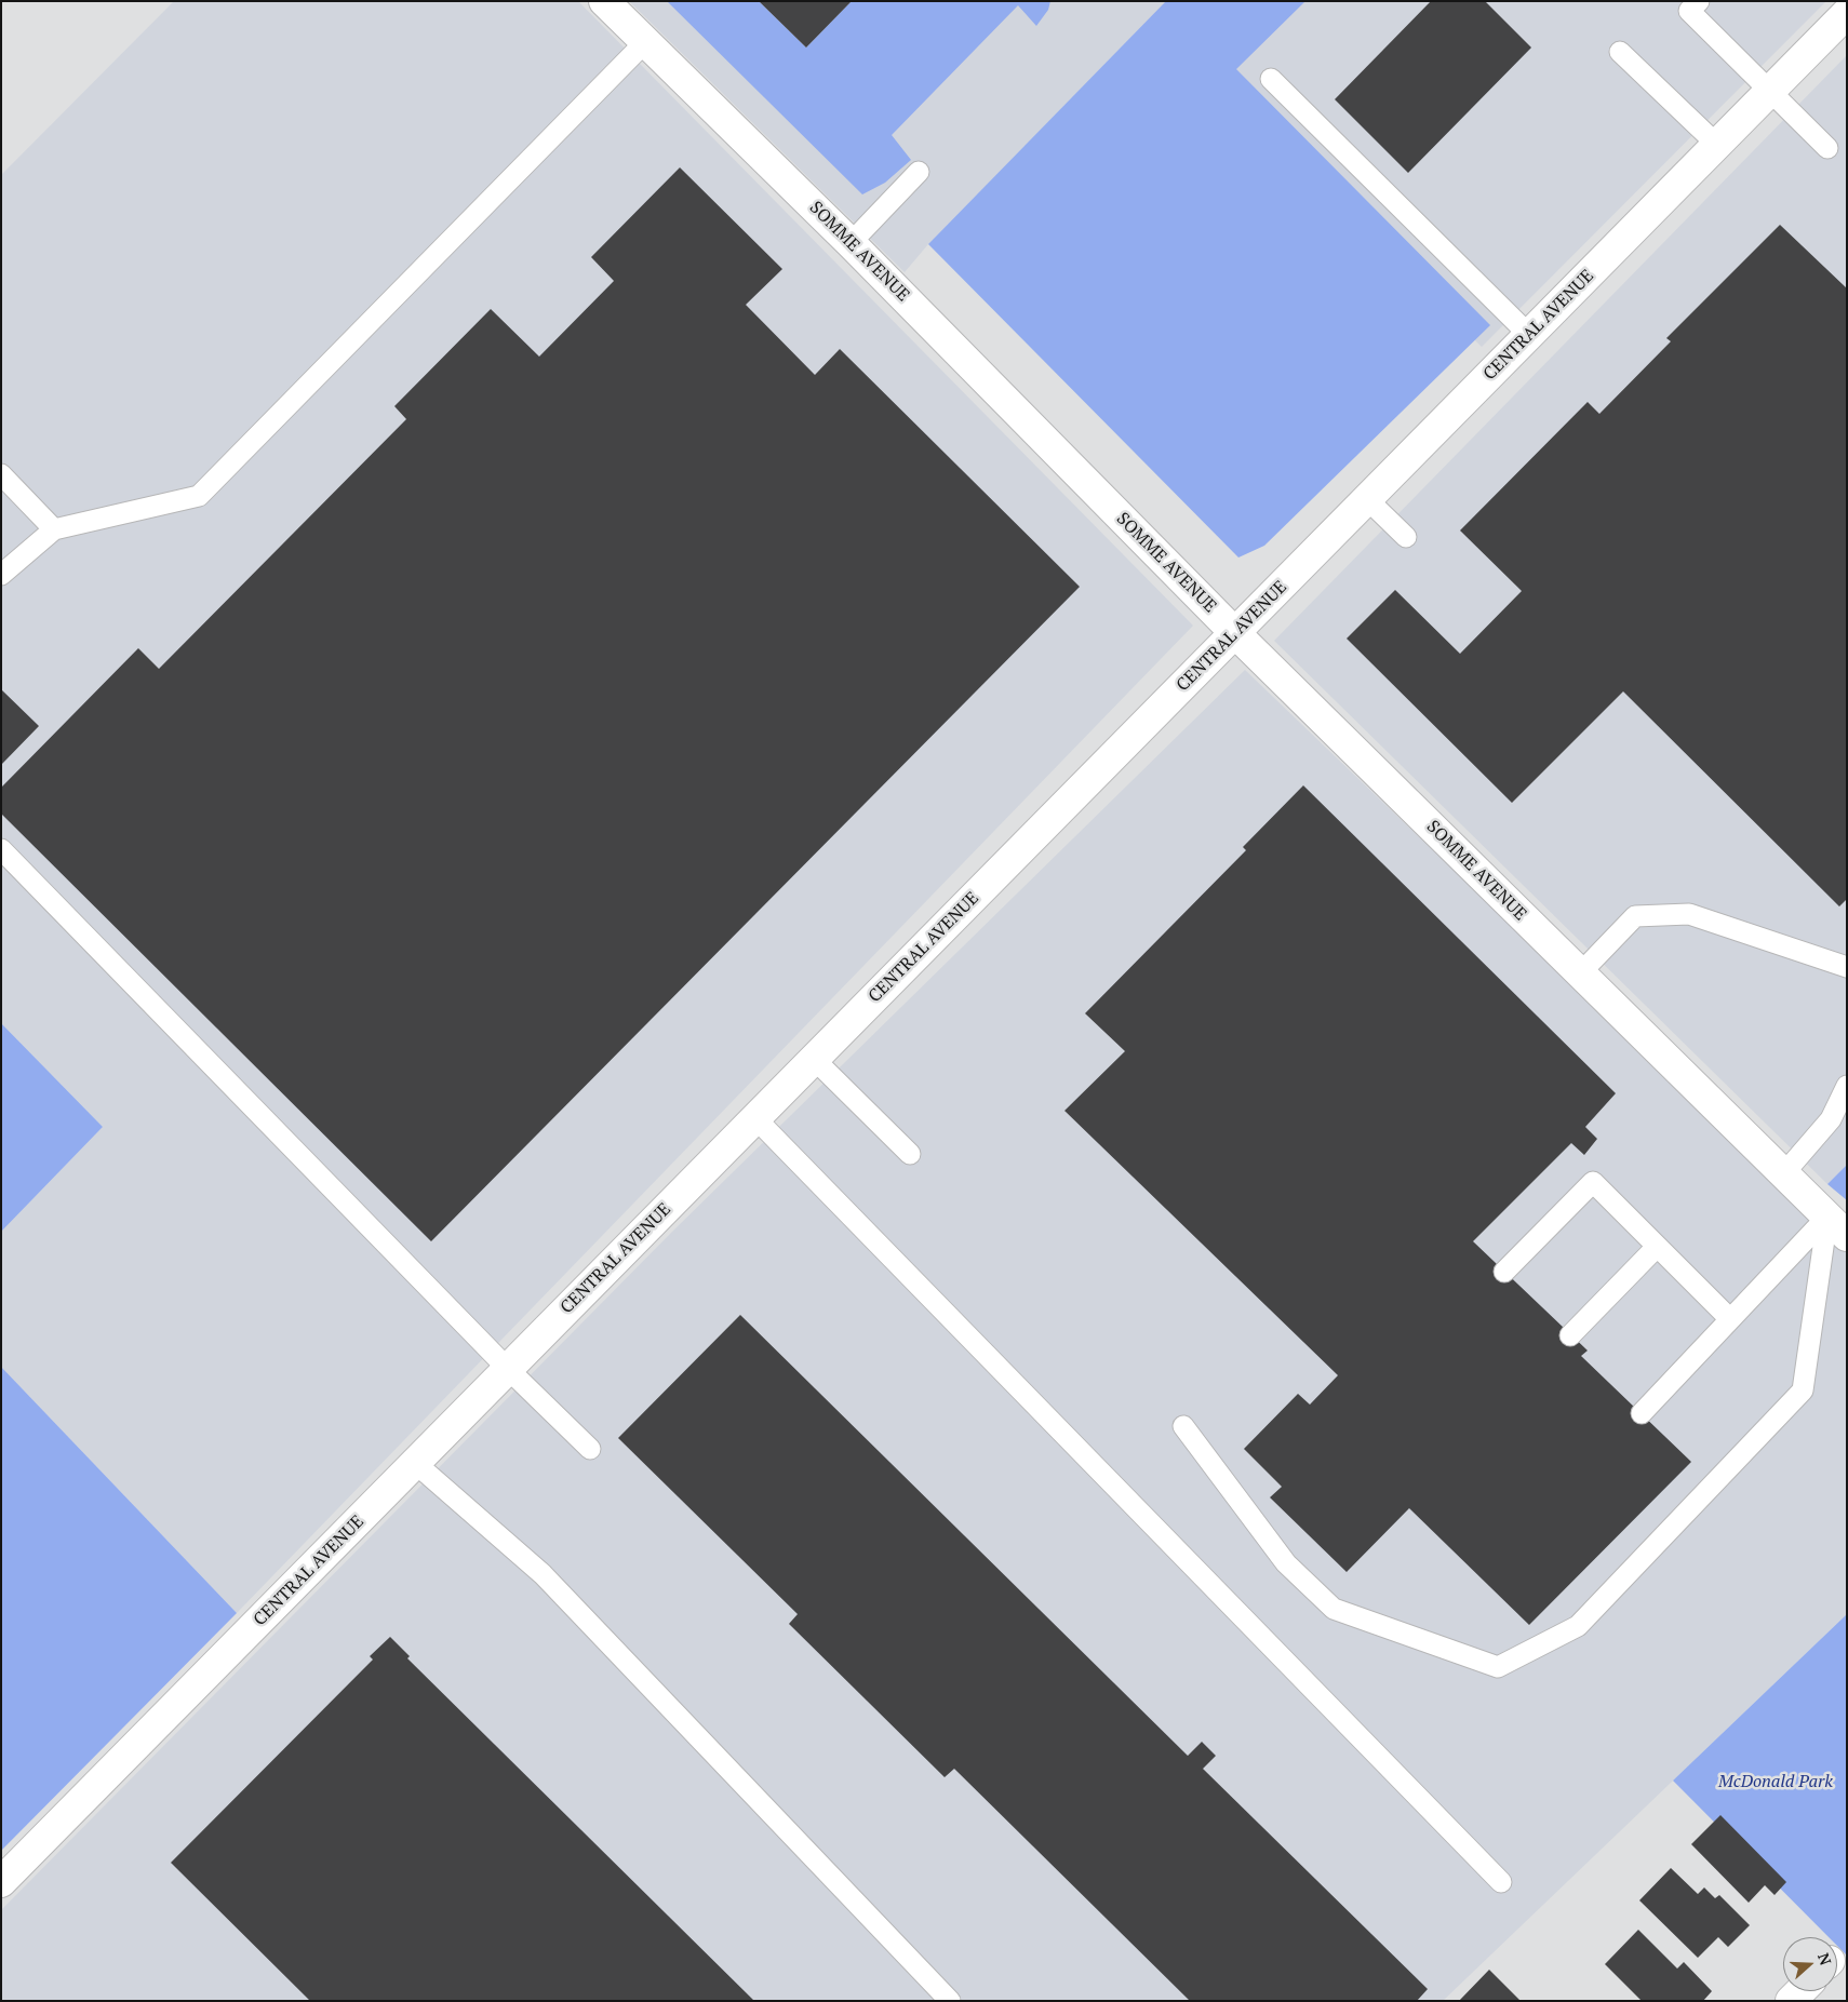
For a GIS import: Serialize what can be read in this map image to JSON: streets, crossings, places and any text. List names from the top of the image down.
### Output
{
  "streets": {
    "street": ["SOMME AVENUE", "CENTRAL AVENUE"]
  },
  "crossings": [
    ["SOMME AVENUE", "CENTRAL AVENUE"]
  ],
  "parks": ["McDonald Park"],
  "north": "right"
}
